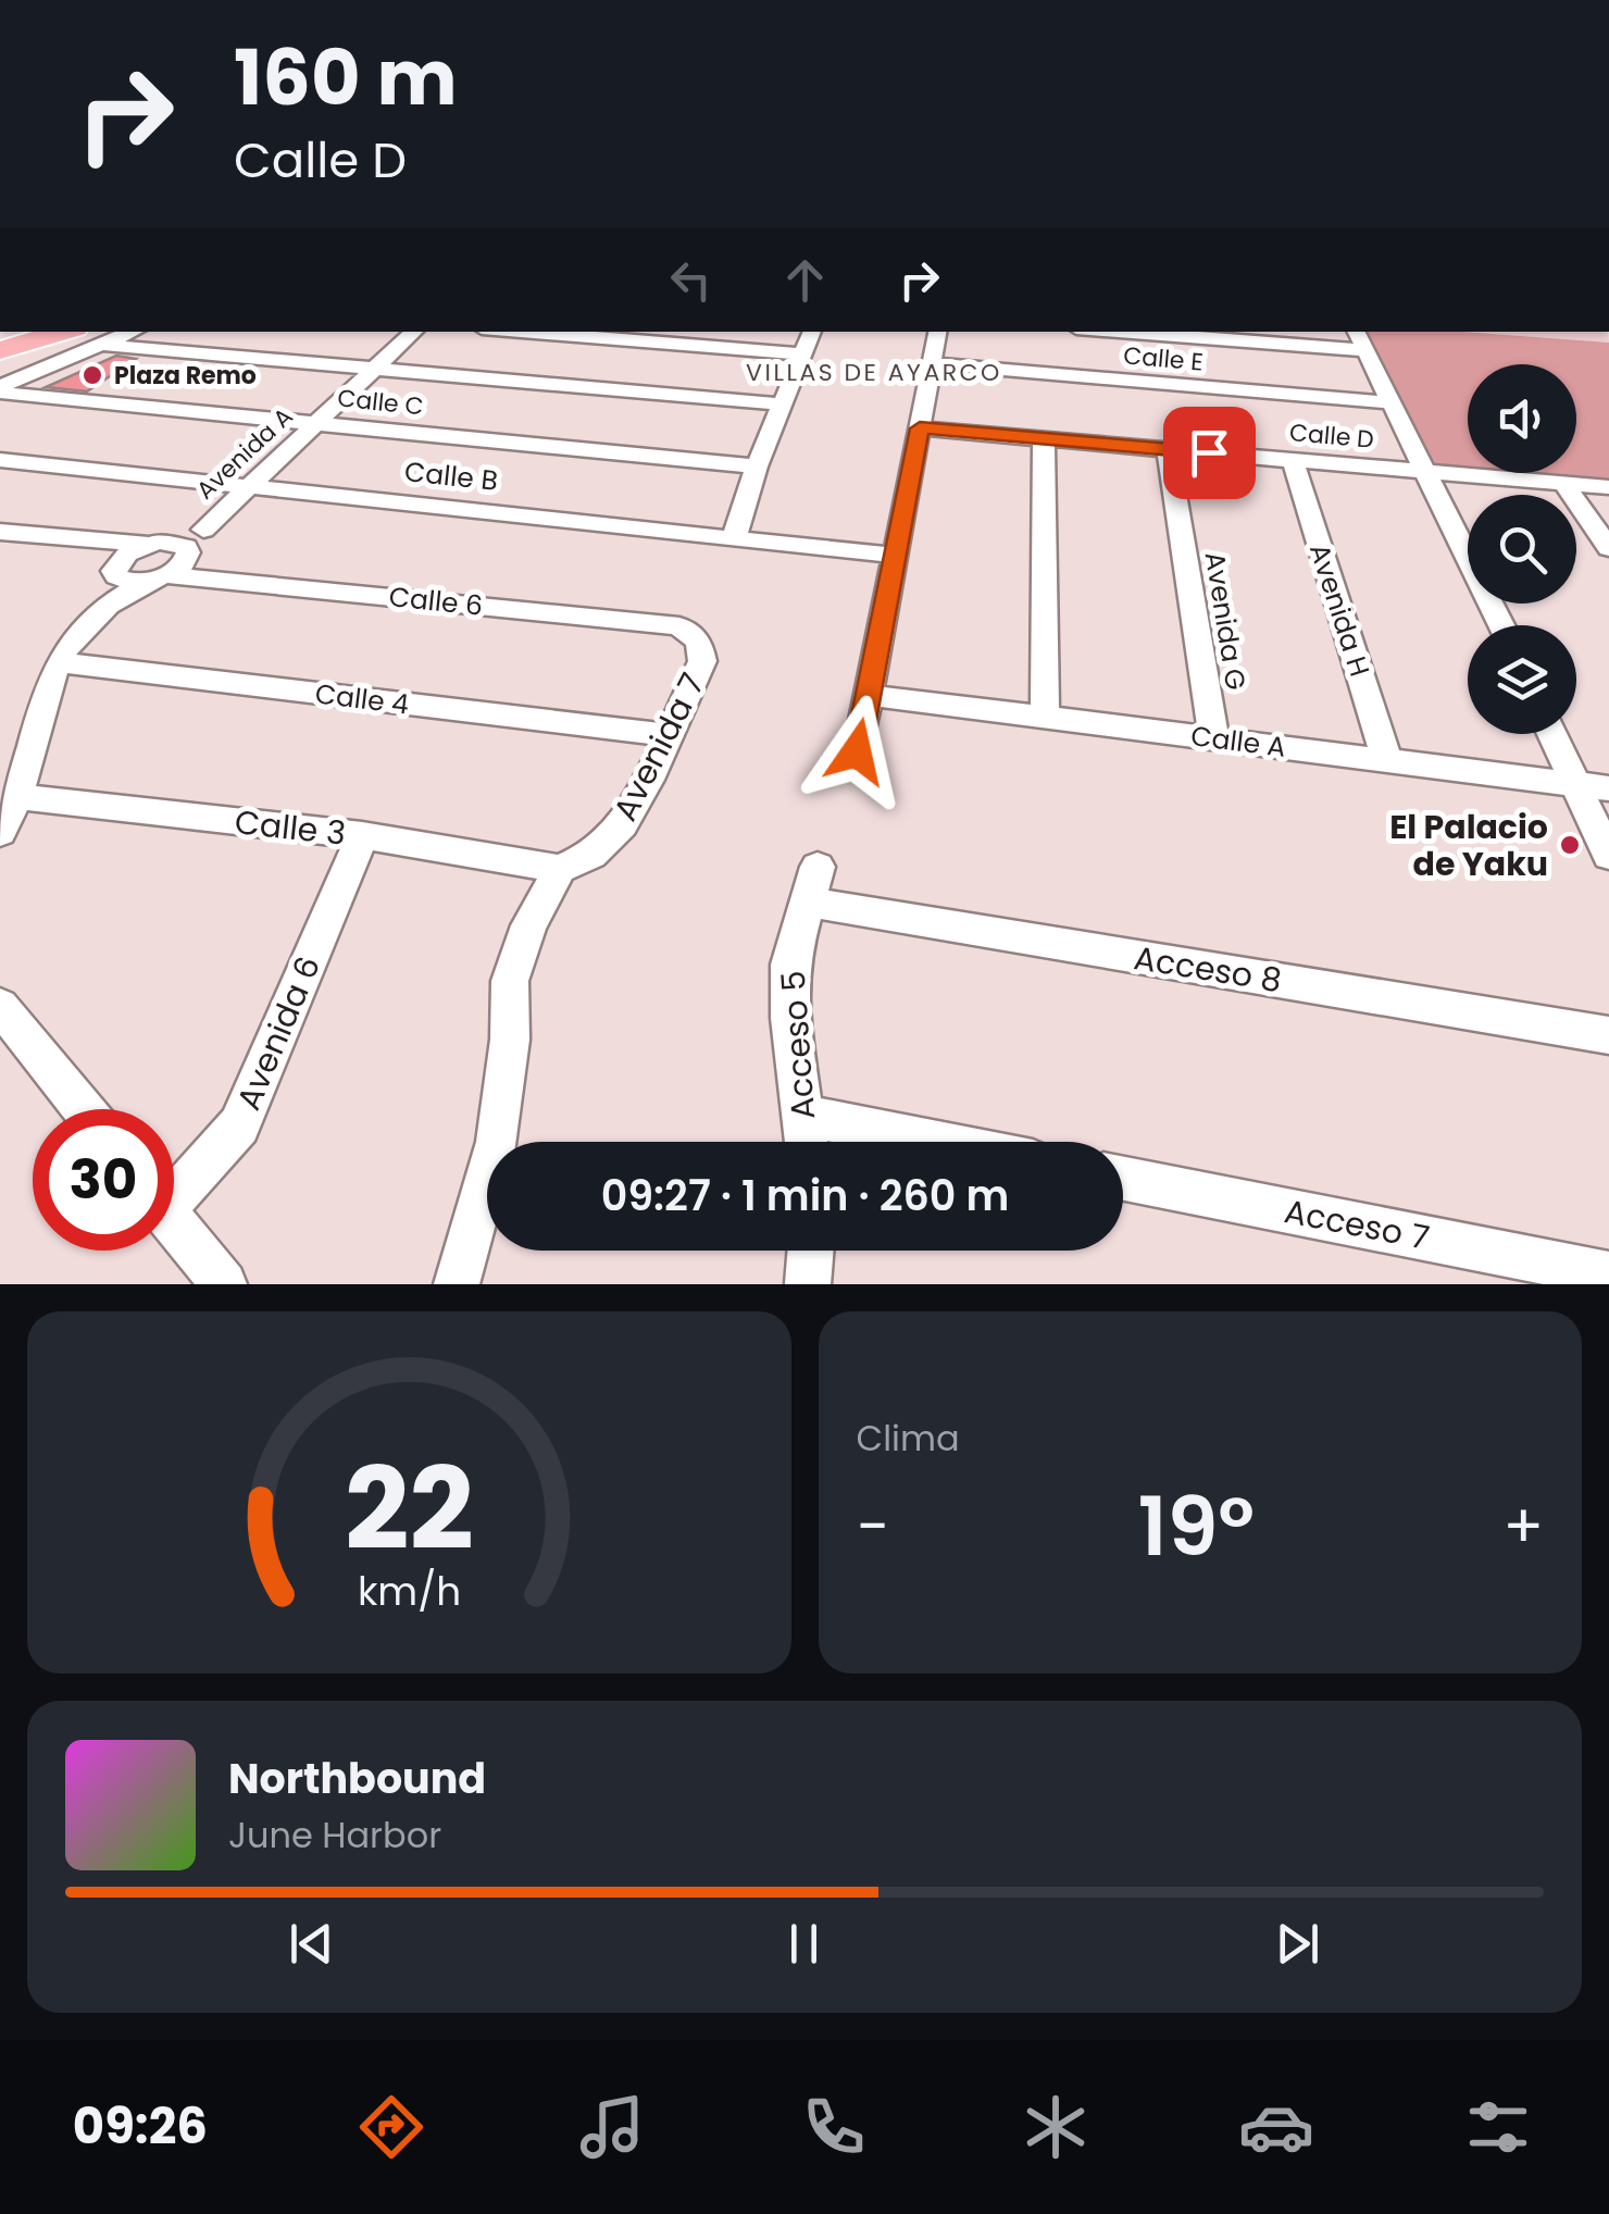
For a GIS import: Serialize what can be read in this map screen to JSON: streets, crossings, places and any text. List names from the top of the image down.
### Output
{
  "streets": {
    "street": [
      "Calle E",
      "Calle C",
      "Calle D",
      "Avenida A",
      "Calle B",
      "Calle 6",
      "Avenida H",
      "Avenida G",
      "Calle 4",
      "Calle A",
      "Avenida 7",
      "Calle 3",
      "Acceso 8",
      "Avenida 6",
      "Acceso 5",
      "Acceso 7"
    ]
  },
  "crossings": [
    ["Calle C", "Avenida A"],
    ["Calle D", "Avenida H"],
    ["Calle D", "Avenida G"],
    ["Avenida A", "Calle B"],
    ["Calle 6", "Avenida 7"],
    ["Avenida H", "Calle A"],
    ["Avenida G", "Calle A"],
    ["Calle 4", "Avenida 7"],
    ["Avenida 7", "Calle 3"],
    ["Calle 3", "Avenida 6"],
    ["Acceso 8", "Acceso 5"]
  ],
  "districts": ["VILLAS DE AYARCO"],
  "places": ["Plaza Remo", "El Palacio de Yaku"],
  "page": {
    "turn": ["160 m", "Calle D"],
    "limit": "30",
    "trip": "09:27 · 1 min · 260 m",
    "tile": "Clima",
    "heat": ["−", "19°", "+"],
    "song": ["Northbound", "June Harbor"],
    "tabs": "09:26",
    "gauge": ["22", "km/h"]
  }
}
